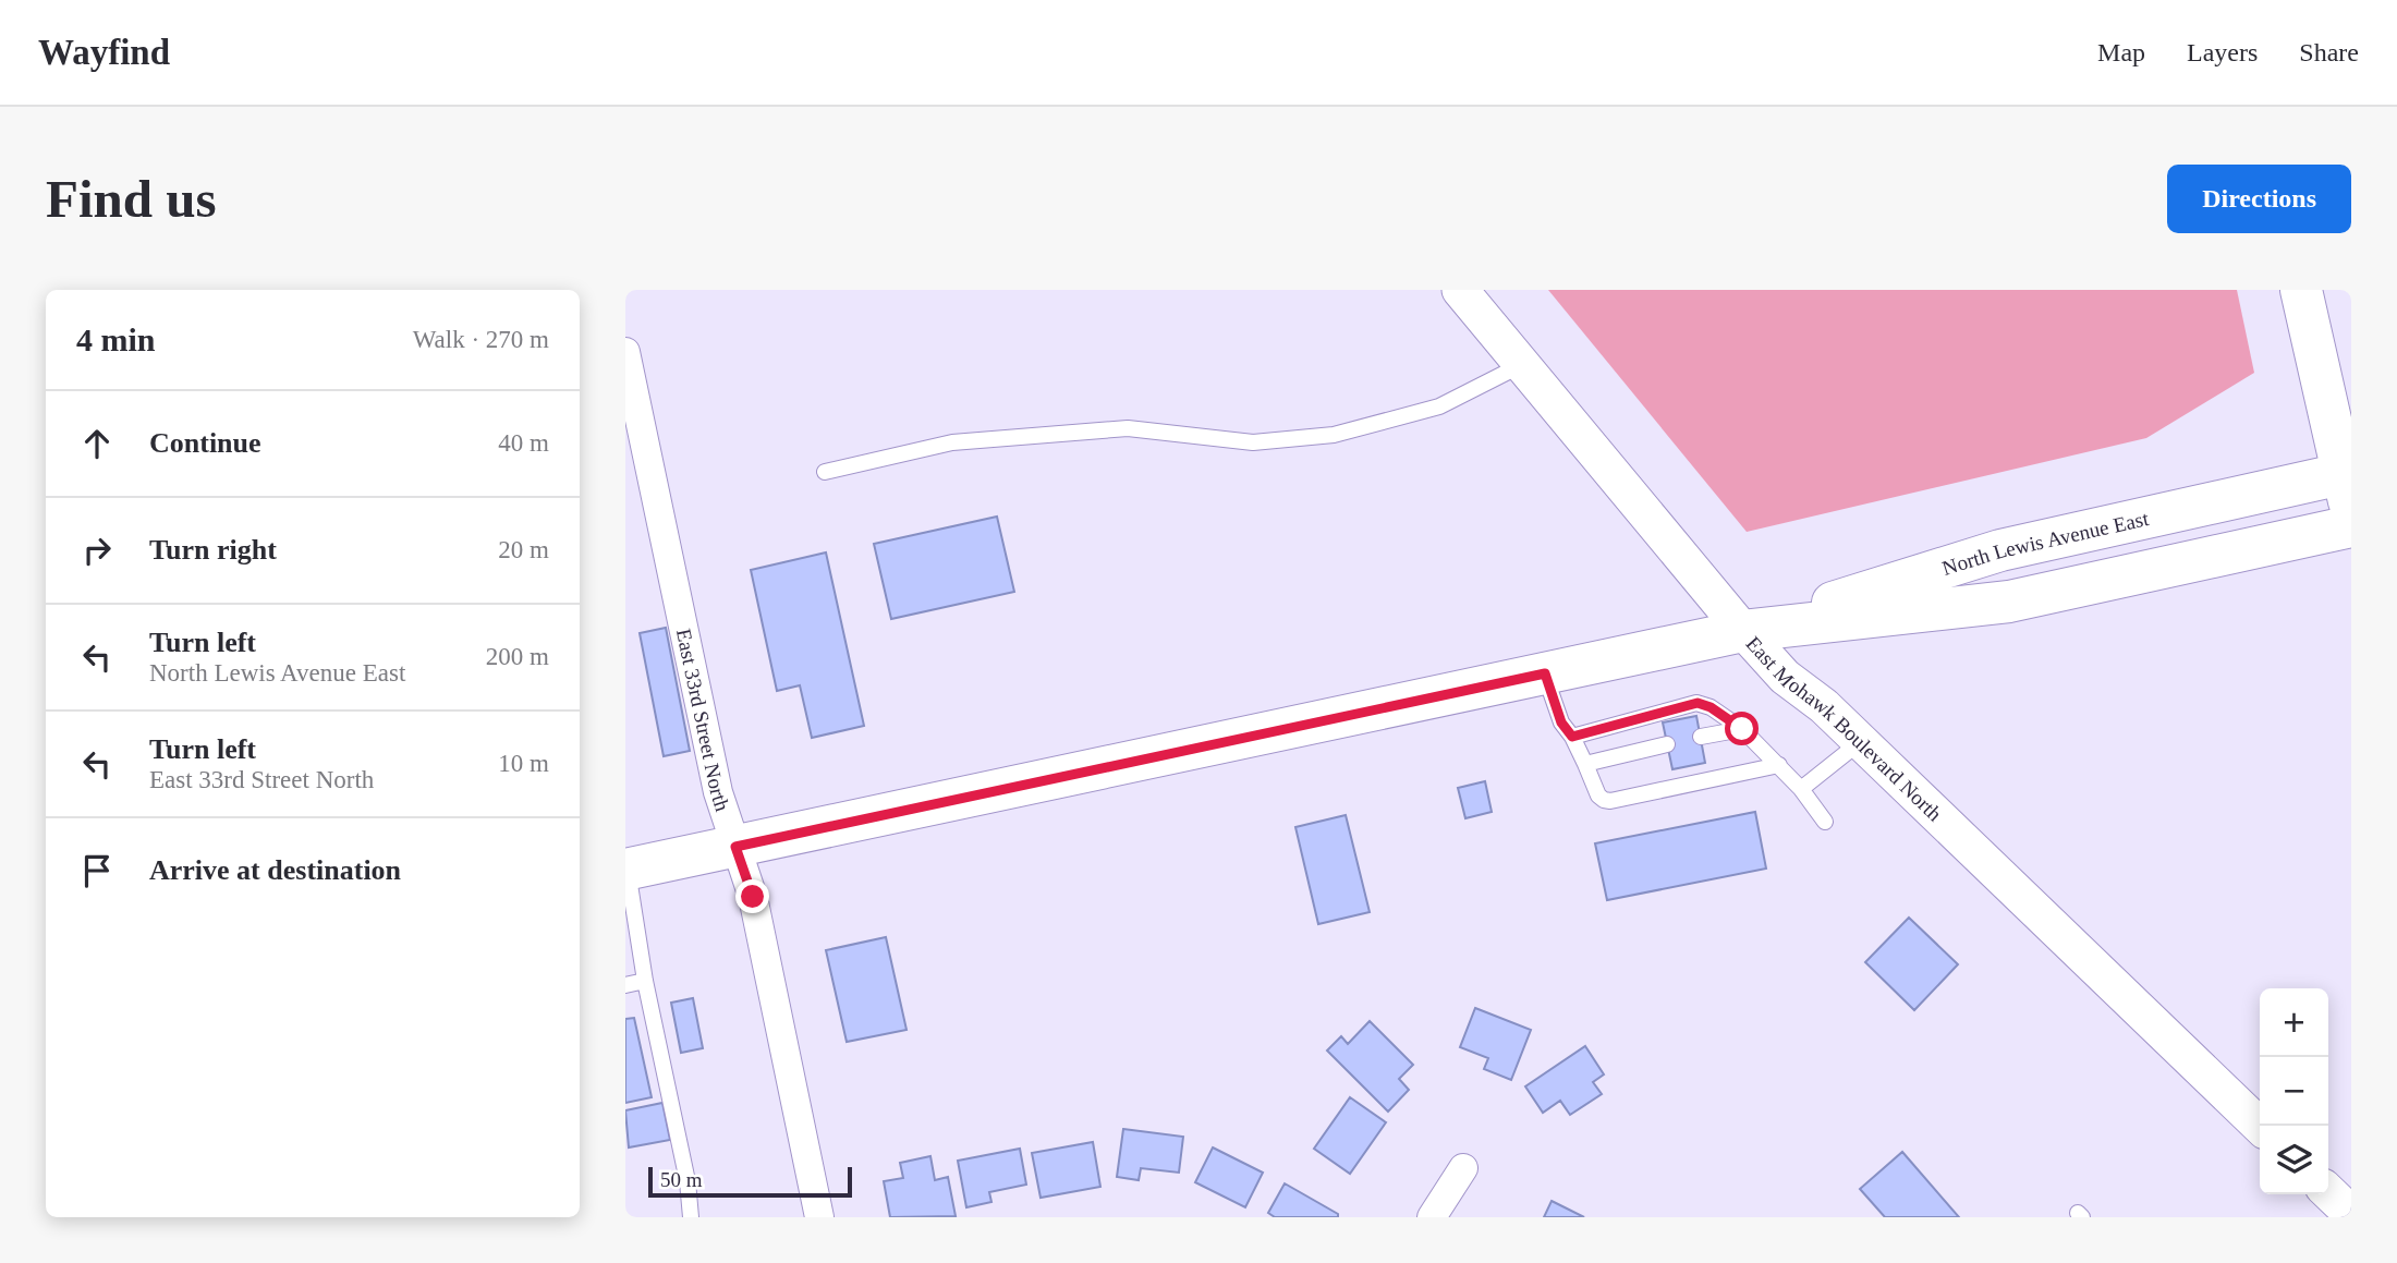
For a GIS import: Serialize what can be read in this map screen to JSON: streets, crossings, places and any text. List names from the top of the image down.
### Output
{
  "streets": {
    "main road": ["North Lewis Avenue East"],
    "street": ["East 33rd Street North", "East Mohawk Boulevard North"]
  },
  "crossings": [
    ["North Lewis Avenue East", "East 33rd Street North"],
    ["North Lewis Avenue East", "East Mohawk Boulevard North"]
  ],
  "scale_bar": "50 m",
  "page": {
    "header": "Wayfind",
    "nav": ["Map", "Layers", "Share"],
    "buttons": "Directions",
    "title": "Find us",
    "heading": ["4 min", "Walk · 270 m"],
    "list": [
      ["Continue", "40 m"],
      ["Turn right", "20 m"],
      ["Turn left", "North Lewis Avenue East", "200 m"],
      ["Turn left", "East 33rd Street North", "10 m"],
      "Arrive at destination"
    ],
    "map_buttons": ["+", "−"],
    "scale": "50 m"
  }
}
